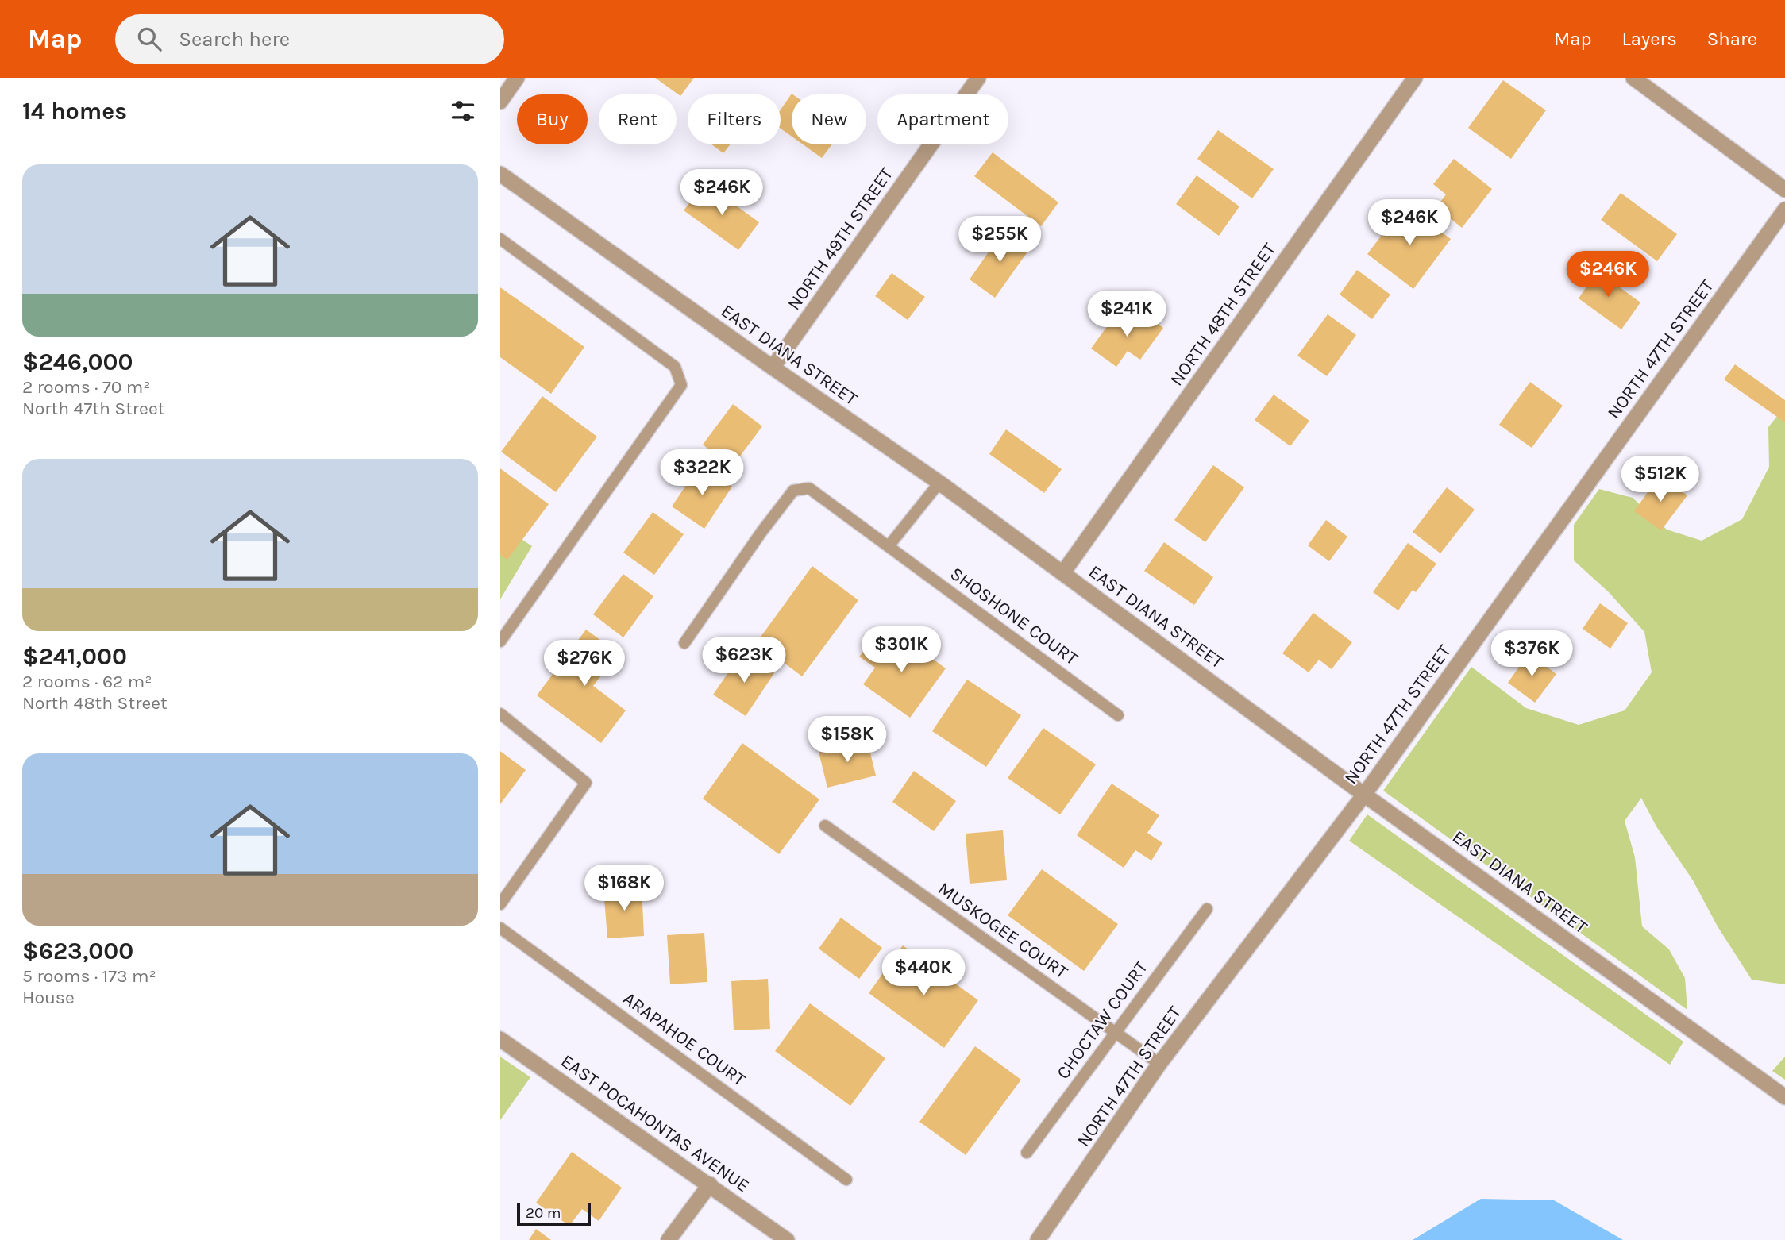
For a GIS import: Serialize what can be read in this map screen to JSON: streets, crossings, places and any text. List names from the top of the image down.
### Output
{
  "streets": {
    "street": [
      "NORTH 49TH STREET",
      "NORTH 48TH STREET",
      "NORTH 47TH STREET",
      "EAST DIANA STREET",
      "EAST POCAHONTAS AVENUE"
    ],
    "lane": [
      "SHOSHONE COURT",
      "MUSKOGEE COURT",
      "CHOCTAW COURT",
      "ARAPAHOE COURT"
    ]
  },
  "crossings": [
    ["NORTH 49TH STREET", "EAST DIANA STREET"],
    ["NORTH 48TH STREET", "EAST DIANA STREET"],
    ["NORTH 47TH STREET", "EAST DIANA STREET"],
    ["NORTH 47TH STREET", "MUSKOGEE COURT"],
    ["MUSKOGEE COURT", "CHOCTAW COURT"]
  ],
  "scale_bar": "20 m",
  "page": {
    "header": "Map",
    "search": "Search here",
    "nav": ["Map", "Layers", "Share"],
    "heading": "14 homes",
    "chip": [
      "Buy",
      "Rent",
      "Filters",
      "New",
      "Apartment"
    ],
    "list": [
      {
        "name": "$246,000",
        "note": "2 rooms · 70 m² · North 47th Street"
      },
      {
        "name": "$241,000",
        "note": "2 rooms · 62 m² · North 48th Street"
      },
      {
        "name": "$623,000",
        "note": "5 rooms · 173 m² · House"
      }
    ],
    "price": [
      "$246K",
      "$246K",
      "$255K",
      "$246K",
      "$241K",
      "$322K",
      "$512K",
      "$301K",
      "$376K",
      "$623K",
      "$276K",
      "$158K",
      "$168K",
      "$440K"
    ],
    "scale": "20 m"
  }
}
